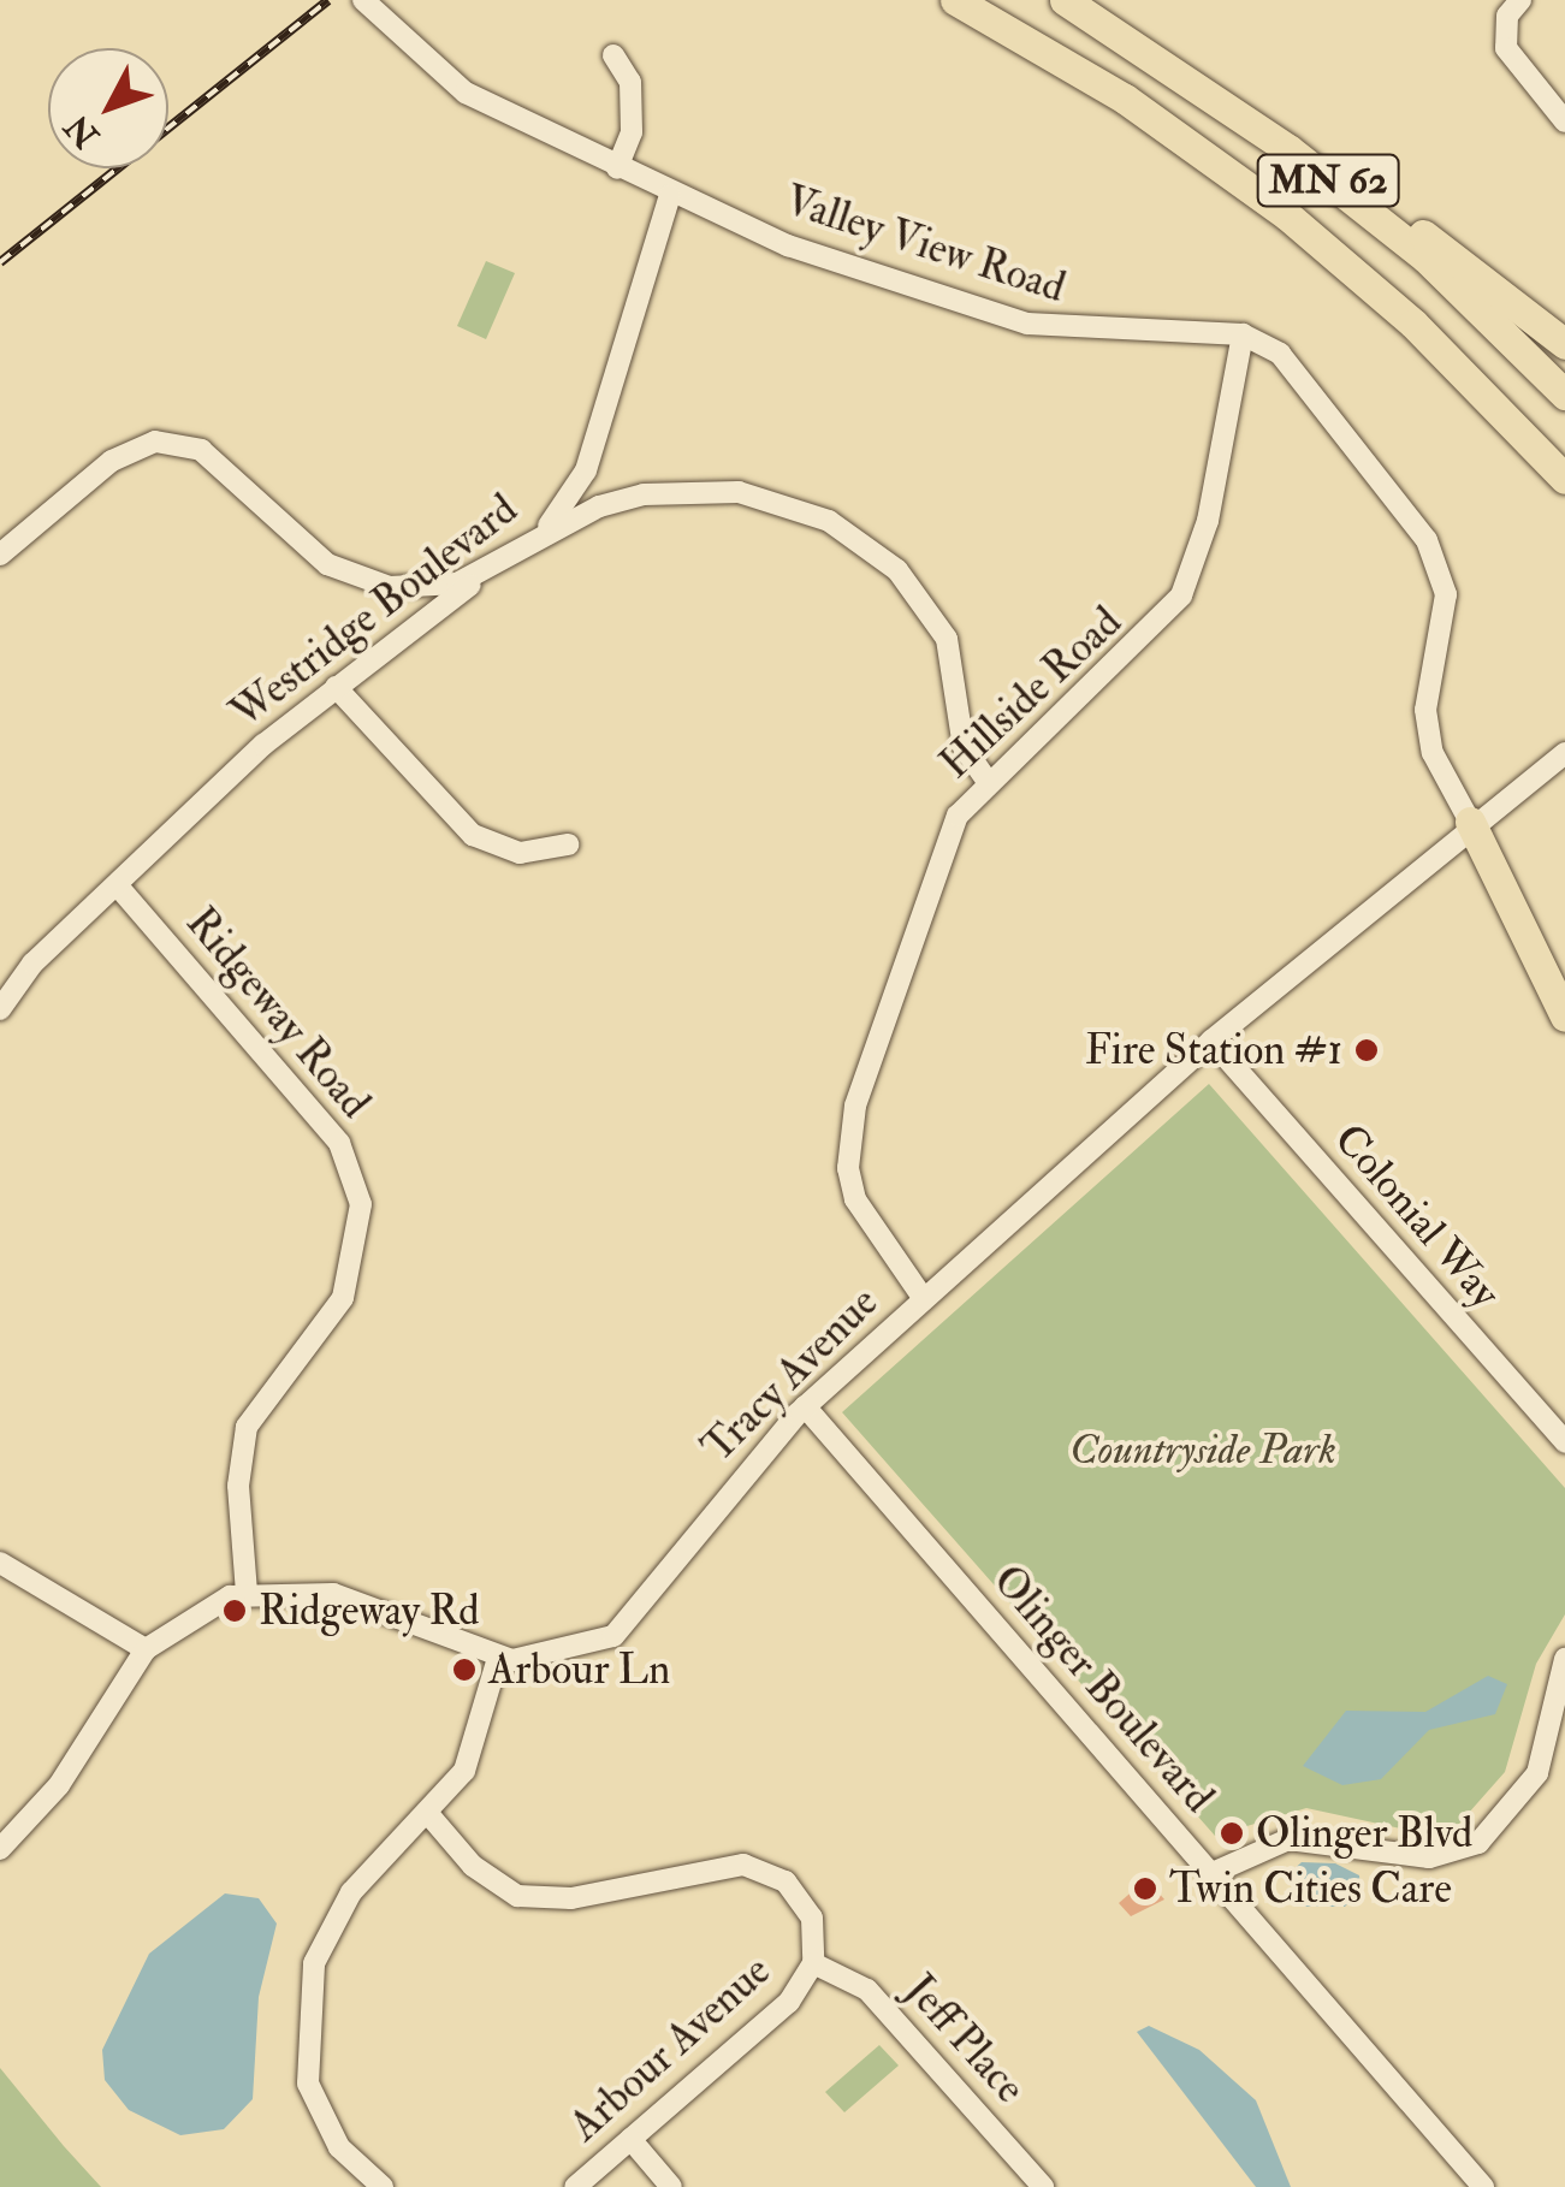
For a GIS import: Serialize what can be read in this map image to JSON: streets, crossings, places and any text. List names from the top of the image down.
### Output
{
  "streets": {
    "highway": ["MN 62"],
    "street": [
      "Valley View Road",
      "Westridge Boulevard",
      "Hillside Road",
      "Ridgeway Road",
      "Colonial Way",
      "Tracy Avenue",
      "Olinger Boulevard",
      "Jeff Place",
      "Arbour Avenue"
    ]
  },
  "crossings": [
    ["Valley View Road", "Westridge Boulevard"],
    ["Valley View Road", "Hillside Road"],
    ["Westridge Boulevard", "Ridgeway Road"],
    ["Hillside Road", "Tracy Avenue"],
    ["Ridgeway Road", "Tracy Avenue"],
    ["Colonial Way", "Tracy Avenue"],
    ["Tracy Avenue", "Olinger Boulevard"],
    ["Jeff Place", "Arbour Avenue"]
  ],
  "parks": ["Countryside Park"],
  "places": [
    "Fire Station #1",
    "Ridgeway Rd",
    "Arbour Ln",
    "Olinger Blvd",
    "Twin Cities Care"
  ],
  "north": "bottom left"
}
